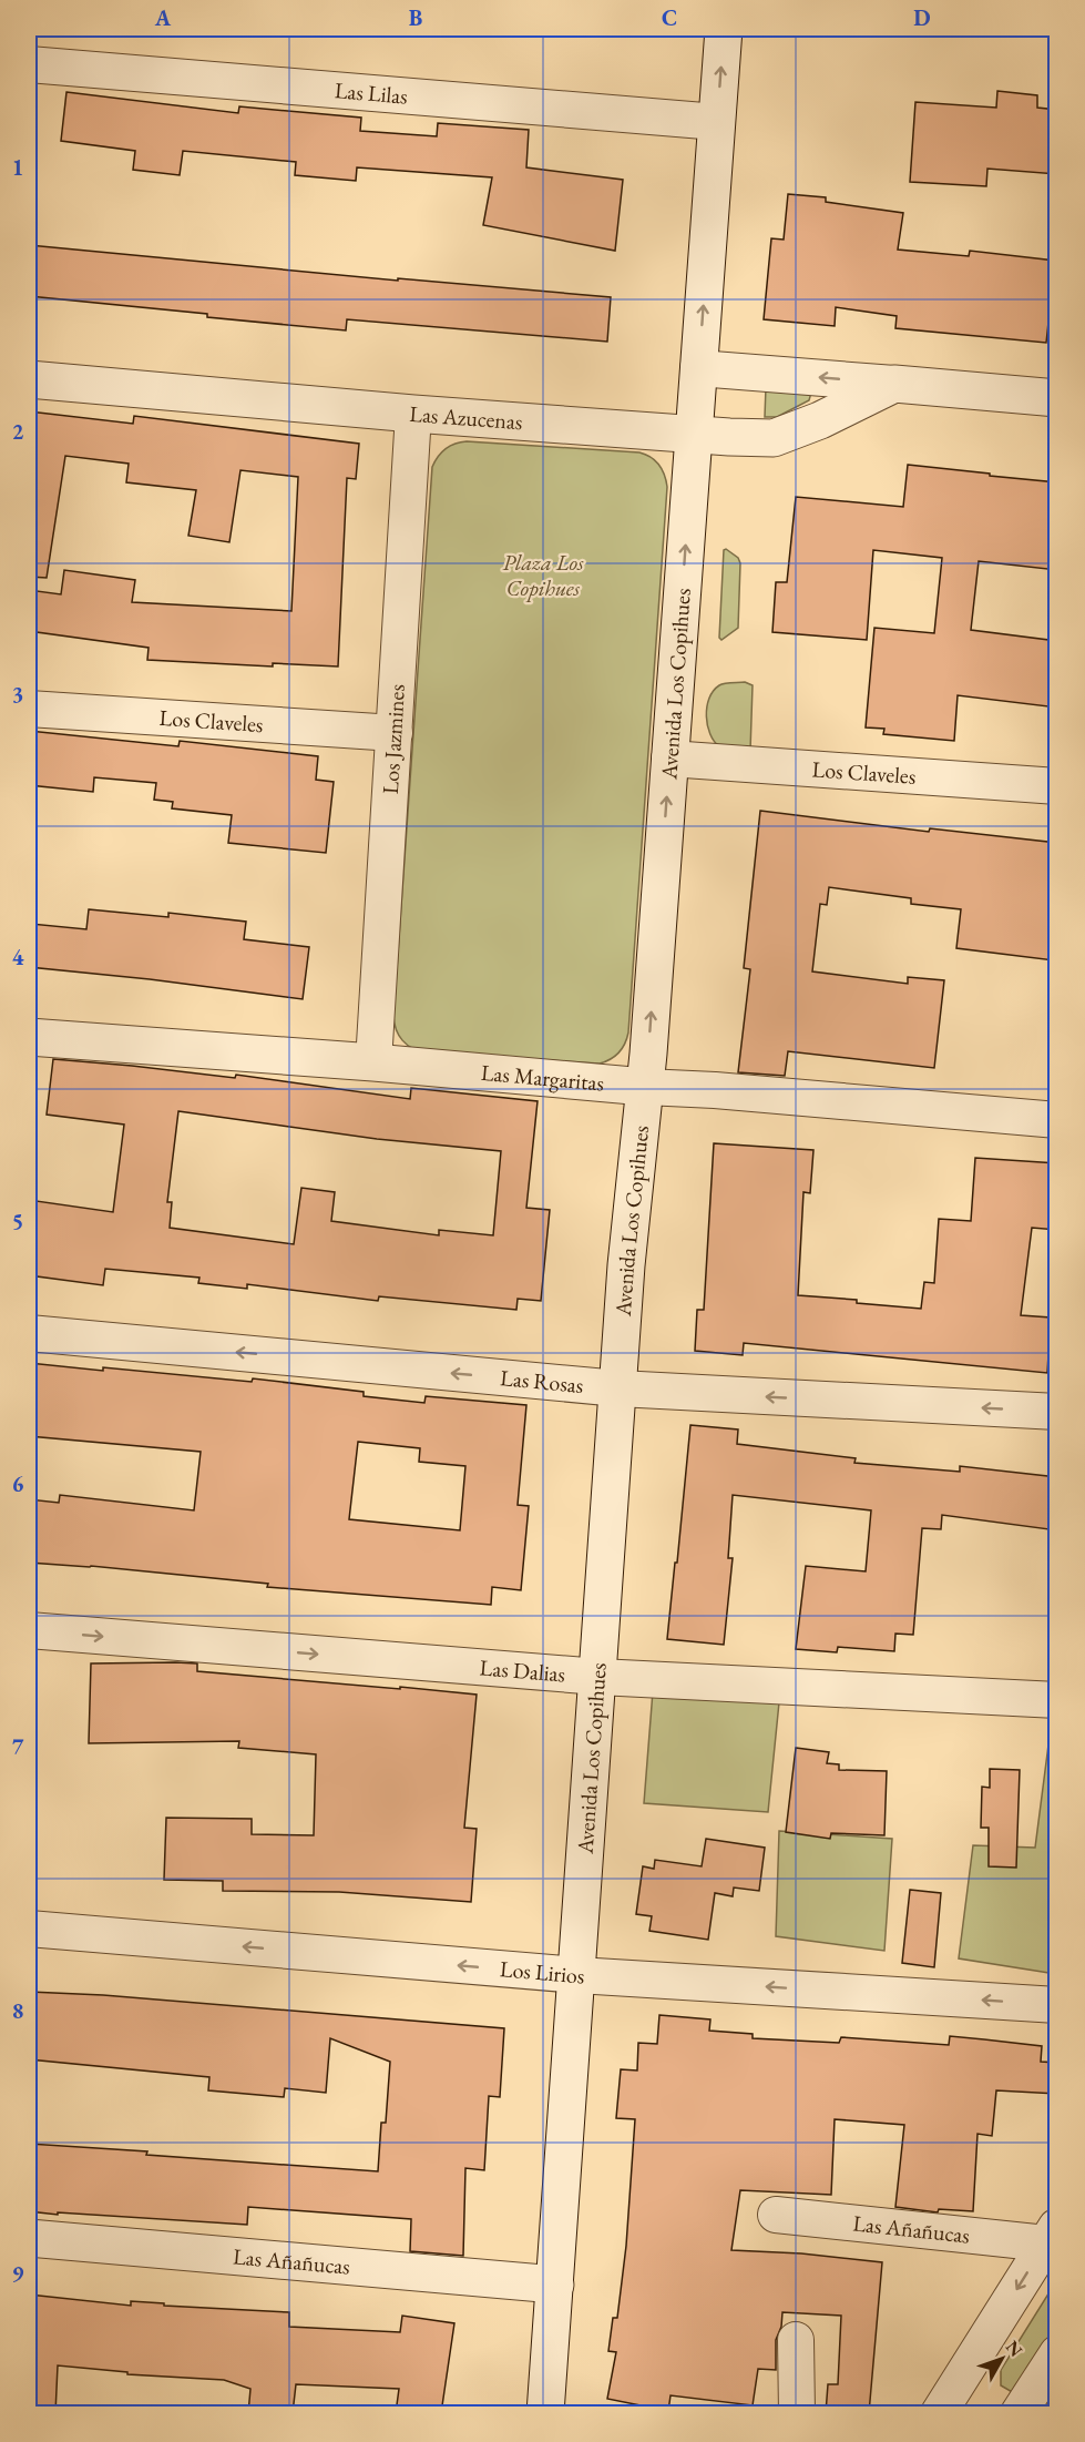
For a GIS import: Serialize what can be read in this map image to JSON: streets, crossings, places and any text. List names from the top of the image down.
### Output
{
  "streets": {
    "main road": [
      "Las Azucenas",
      "Avenida Los Copihues",
      "Las Margaritas",
      "Las Añañucas"
    ],
    "street": [
      "Las Lilas",
      "Los Claveles",
      "Los Jazmines",
      "Las Rosas",
      "Las Dalias",
      "Los Lirios"
    ]
  },
  "crossings": [
    ["Las Lilas", "Avenida Los Copihues"],
    ["Las Azucenas", "Avenida Los Copihues"],
    ["Las Azucenas", "Los Jazmines"],
    ["Avenida Los Copihues", "Los Claveles"],
    ["Avenida Los Copihues", "Las Margaritas"],
    ["Avenida Los Copihues", "Las Rosas"],
    ["Avenida Los Copihues", "Las Dalias"],
    ["Avenida Los Copihues", "Los Lirios"],
    ["Avenida Los Copihues", "Las Añañucas"],
    ["Los Claveles", "Los Jazmines"],
    ["Los Jazmines", "Las Margaritas"]
  ],
  "one_way": [
    "Avenida Los Copihues",
    "Las Rosas",
    "Las Dalias",
    "Los Lirios"
  ],
  "parks": ["Plaza Los Copihues"],
  "north": "top right",
  "grid": {
    "columns": [
      "A",
      "B",
      "C",
      "D"
    ],
    "rows": [
      "1",
      "2",
      "3",
      "4",
      "5",
      "6",
      "7",
      "8",
      "9"
    ]
  }
}
